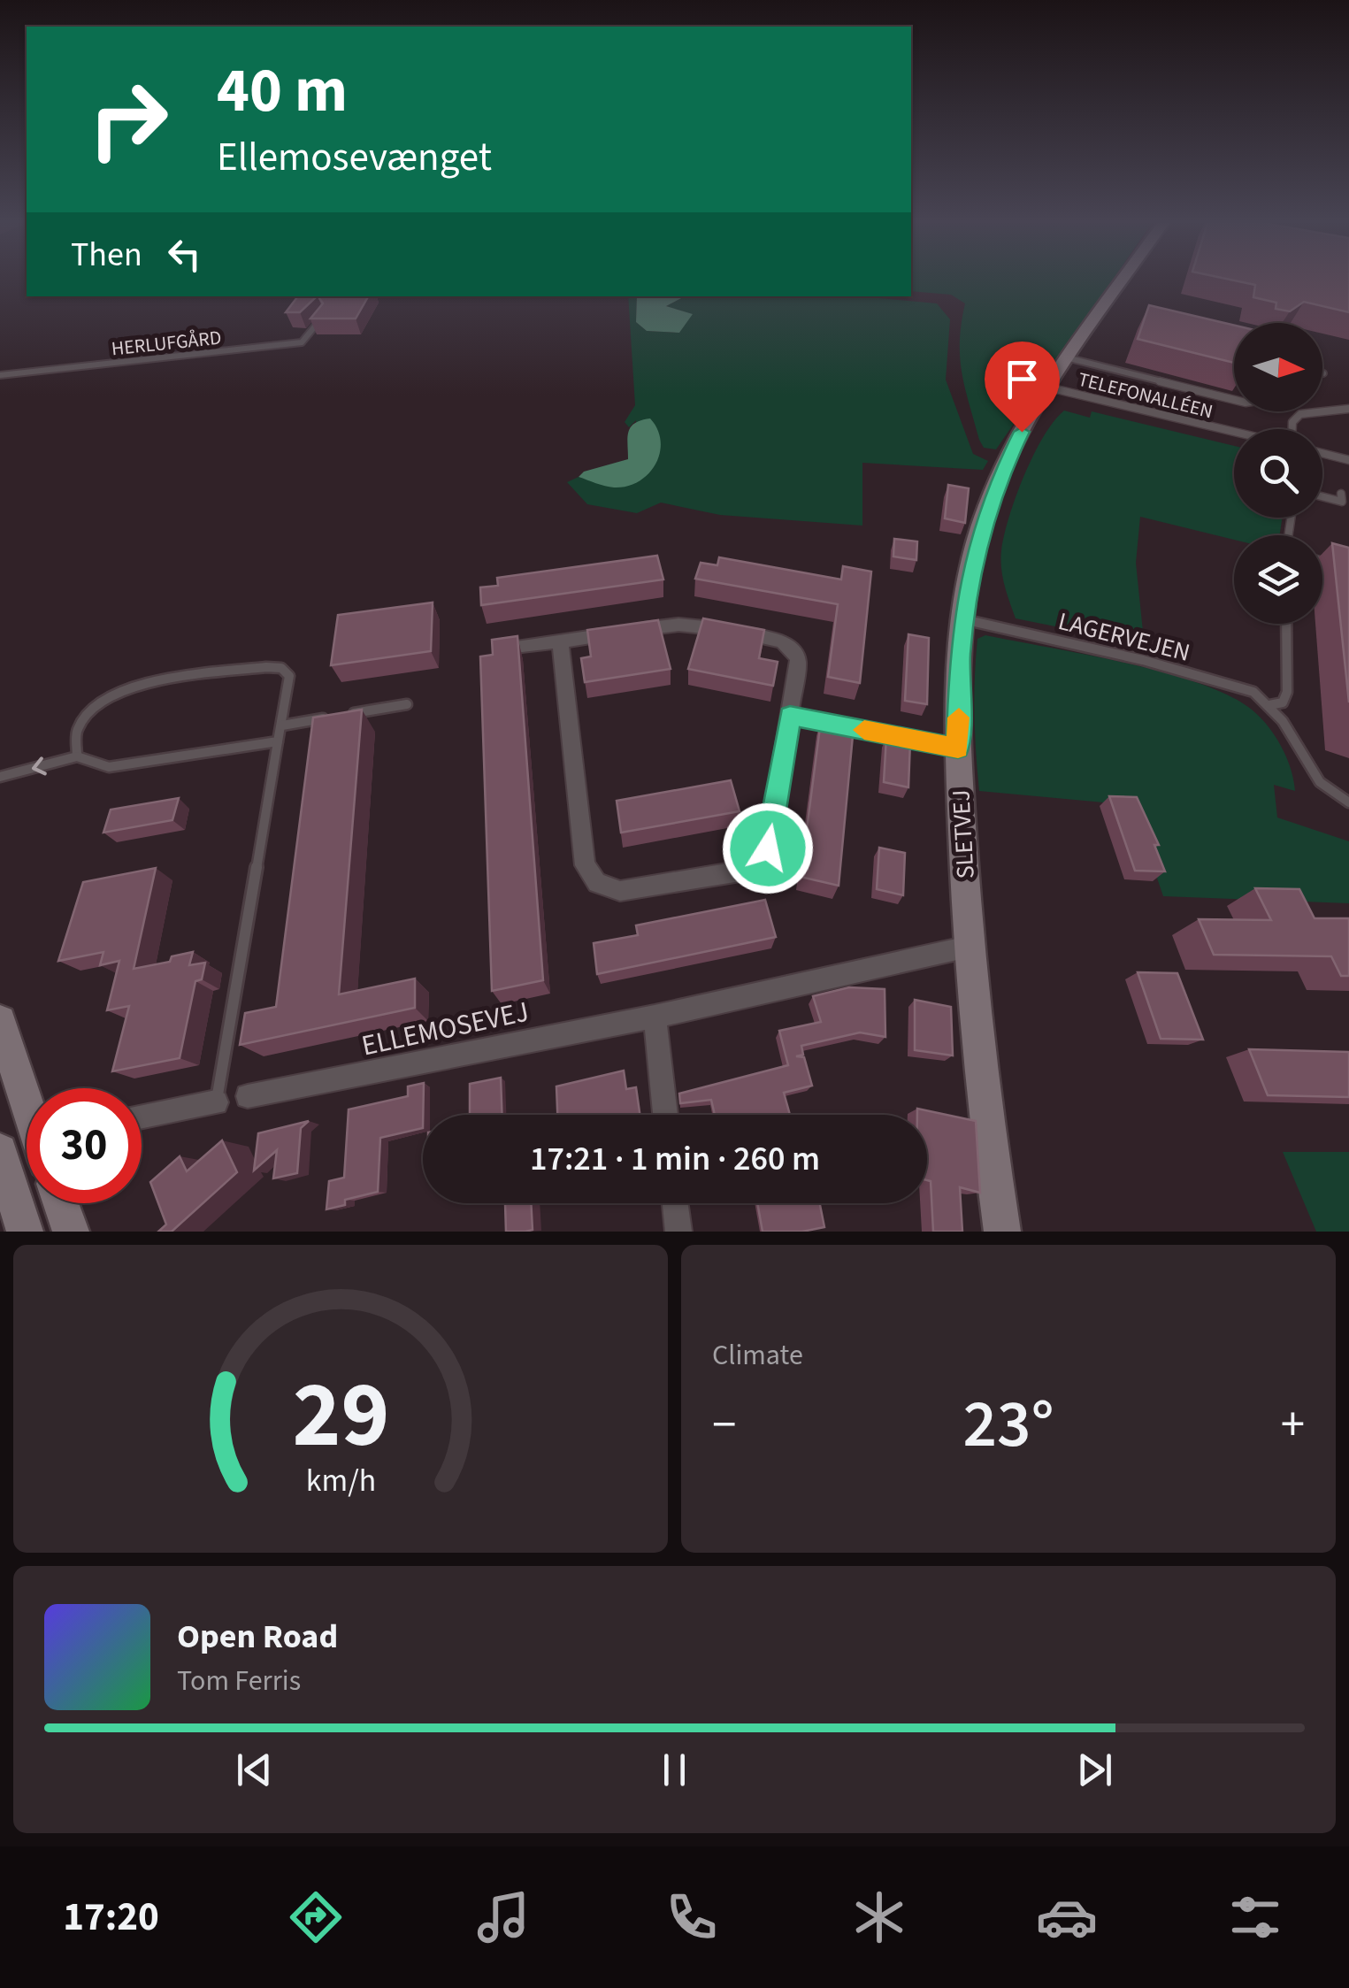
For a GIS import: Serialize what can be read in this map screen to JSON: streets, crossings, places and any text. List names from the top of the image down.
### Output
{
  "streets": {
    "street": ["SLETVEJ", "ELLEMOSEVEJ"],
    "lane": ["HERLUFGÅRD", "TELEFONALLÉEN", "LAGERVEJEN"]
  },
  "crossings": [
    ["TELEFONALLÉEN", "SLETVEJ"],
    ["LAGERVEJEN", "SLETVEJ"],
    ["SLETVEJ", "ELLEMOSEVEJ"]
  ],
  "north": "right",
  "page": {
    "turn": ["40 m", "Ellemosevænget"],
    "then": "Then",
    "limit": "30",
    "trip": "17:21 · 1 min · 260 m",
    "tile": "Climate",
    "heat": ["−", "23°", "+"],
    "song": ["Open Road", "Tom Ferris"],
    "tabs": "17:20",
    "gauge": ["29", "km/h"]
  }
}
